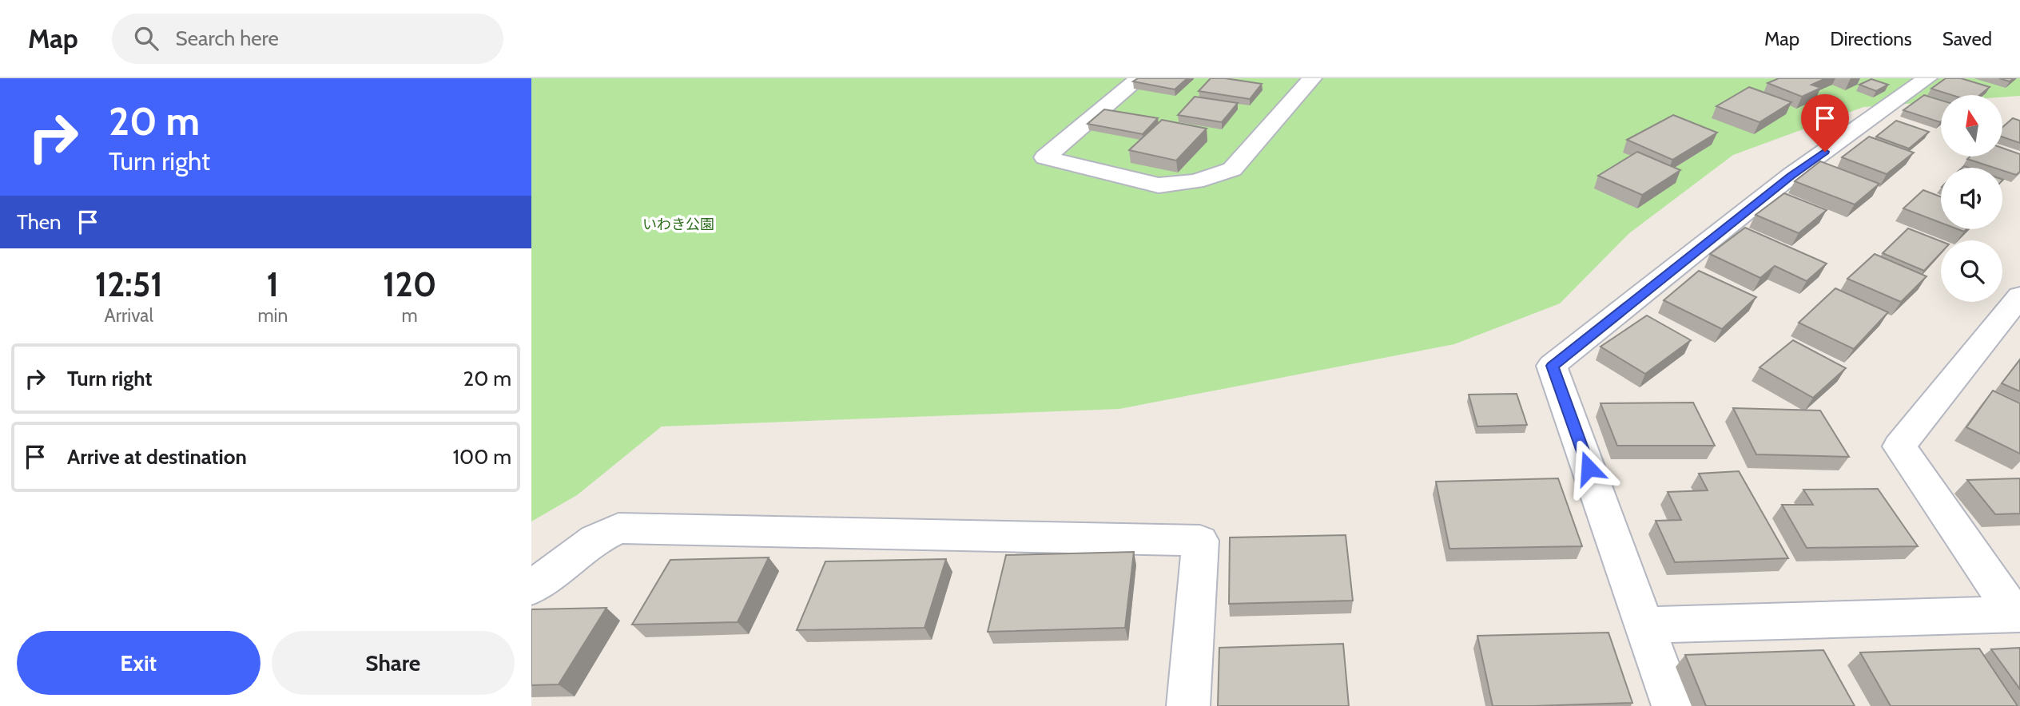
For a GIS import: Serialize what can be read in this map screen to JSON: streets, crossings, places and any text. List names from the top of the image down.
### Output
{
  "parks": ["いわき公園"],
  "north": "top",
  "page": {
    "header": "Map",
    "search": "Search here",
    "nav": ["Map", "Directions", "Saved"],
    "turn": ["20 m", "Turn right"],
    "then": "Then",
    "eta": [
      "12:51",
      "Arrival",
      "1",
      "min",
      "120",
      "m"
    ],
    "list": [
      {
        "name": "Turn right",
        "value": "20 m"
      },
      {
        "name": "Arrive at destination",
        "value": "100 m"
      }
    ],
    "buttons": ["Exit", "Share"]
  }
}
